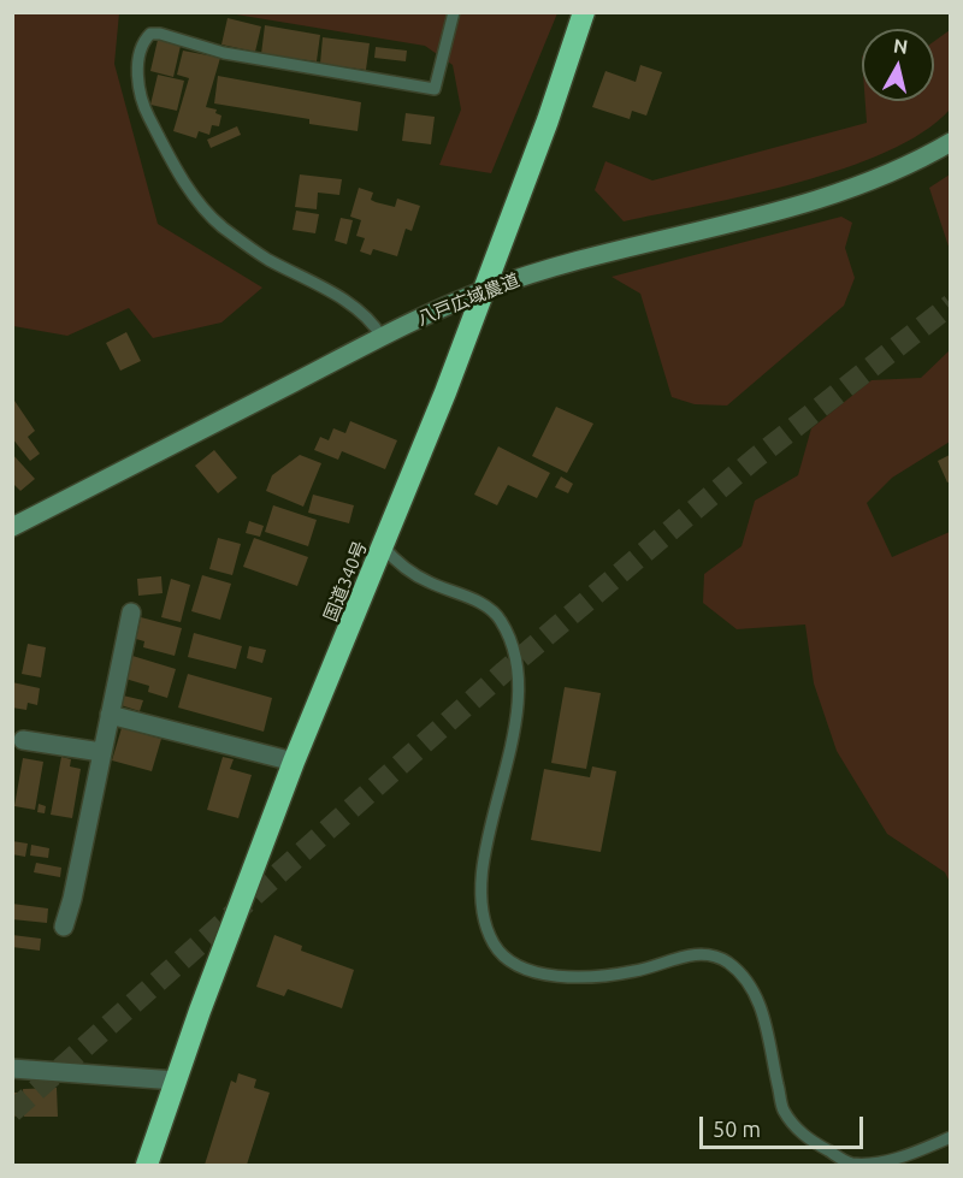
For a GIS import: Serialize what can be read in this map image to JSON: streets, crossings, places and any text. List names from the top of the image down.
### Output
{
  "streets": {
    "highway": ["国道340号"],
    "street": ["八戸広域農道"]
  },
  "crossings": [
    ["八戸広域農道", "国道340号"]
  ],
  "scale_bar": "50 m",
  "north": "top"
}
